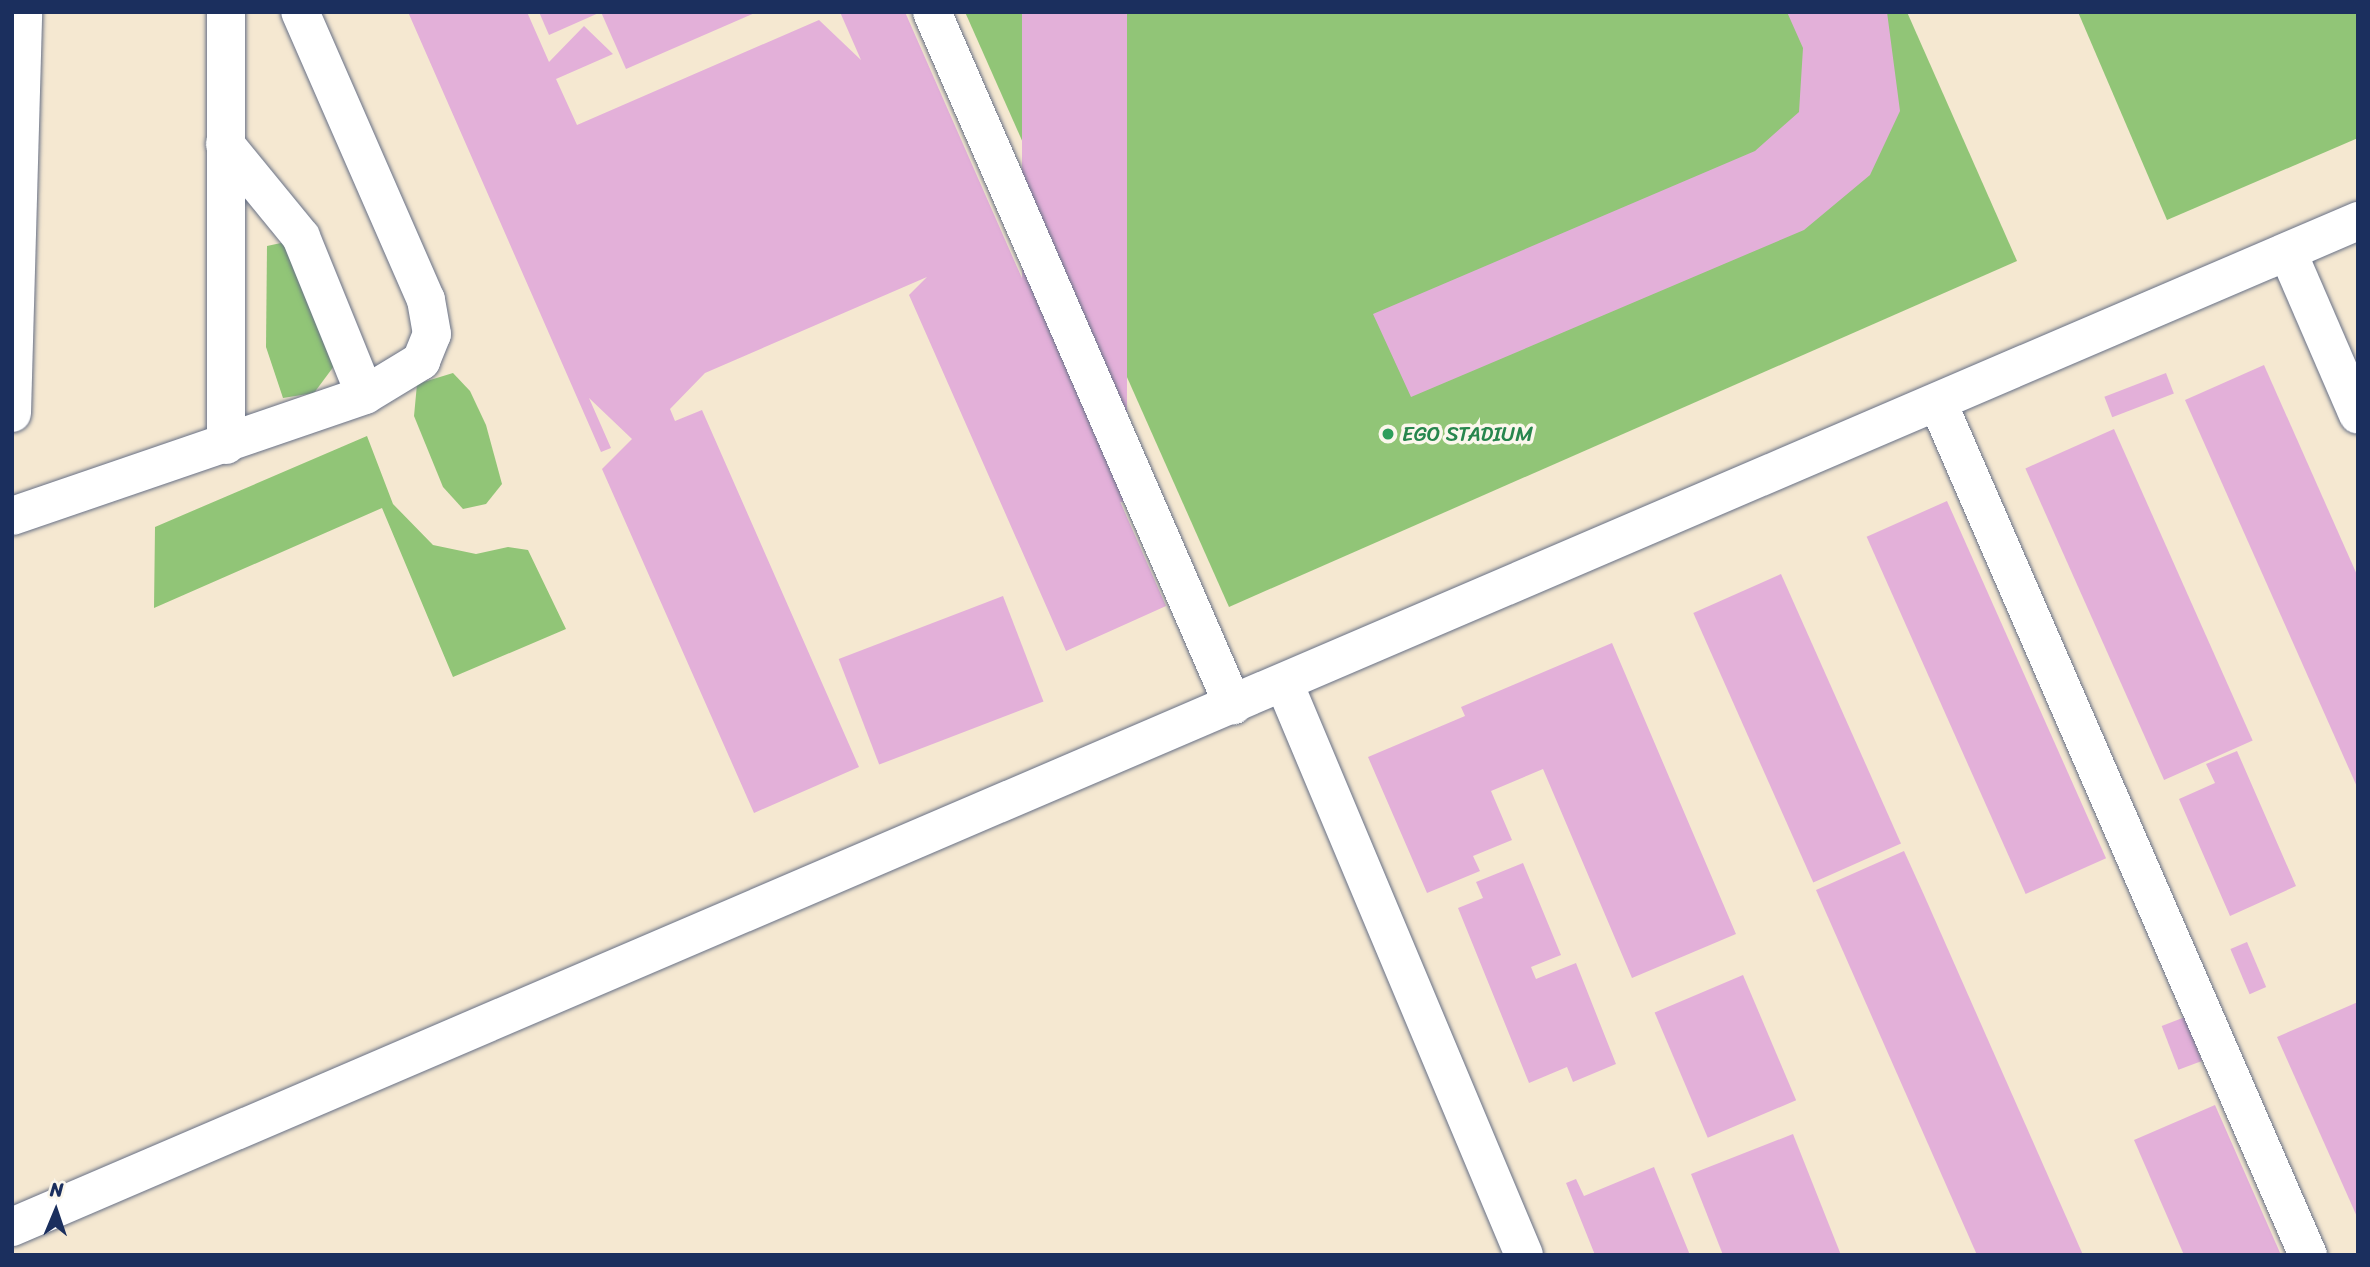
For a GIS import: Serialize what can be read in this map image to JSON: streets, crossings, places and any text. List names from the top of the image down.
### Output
{
  "places": ["EGO STADIUM"],
  "north": "top"
}
